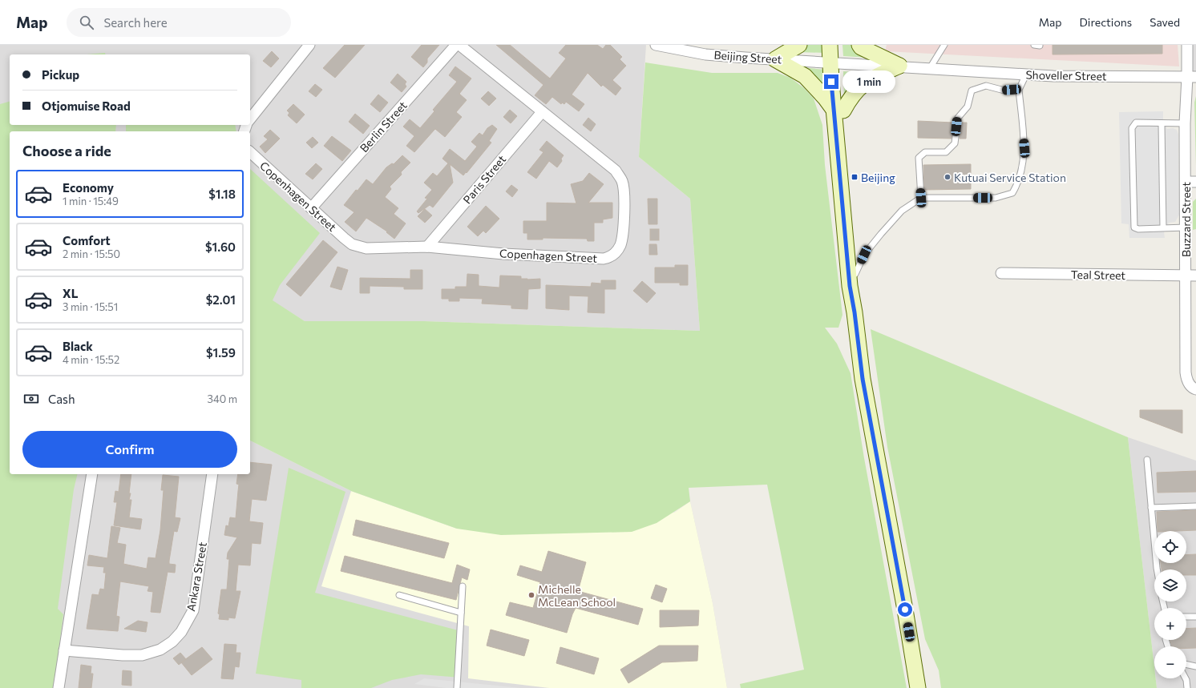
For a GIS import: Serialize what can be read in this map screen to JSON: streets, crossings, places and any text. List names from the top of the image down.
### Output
{
  "streets": {
    "street": [
      "Beijing Street",
      "Shoveller Street",
      "Berlin Street",
      "Paris Street",
      "Copenhagen Street",
      "Buzzard Street",
      "Teal Street",
      "Ankara Street"
    ]
  },
  "crossings": [
    ["Beijing Street", "Shoveller Street"],
    ["Shoveller Street", "Buzzard Street"],
    ["Berlin Street", "Copenhagen Street"],
    ["Paris Street", "Copenhagen Street"],
    ["Buzzard Street", "Teal Street"]
  ],
  "places": {
    "transit": ["Beijing"],
    "other": ["Kutuai Service Station", "Michelle McLean School"]
  },
  "page": {
    "header": "Map",
    "search": "Search here",
    "nav": ["Map", "Directions", "Saved"],
    "banner": ["Pickup", "Otjomuise Road"],
    "bubble": "1 min",
    "heading": "Choose a ride",
    "list": [
      {
        "name": "Economy",
        "note": "1 min · 15:49",
        "value": "$1.18"
      },
      {
        "name": "Comfort",
        "note": "2 min · 15:50",
        "value": "$1.60"
      },
      {
        "name": "XL",
        "note": "3 min · 15:51",
        "value": "$2.01"
      },
      {
        "name": "Black",
        "note": "4 min · 15:52",
        "value": "$1.59"
      }
    ],
    "pay": ["Cash", "340 m"],
    "buttons": "Confirm",
    "map_buttons": ["+", "−"]
  }
}
